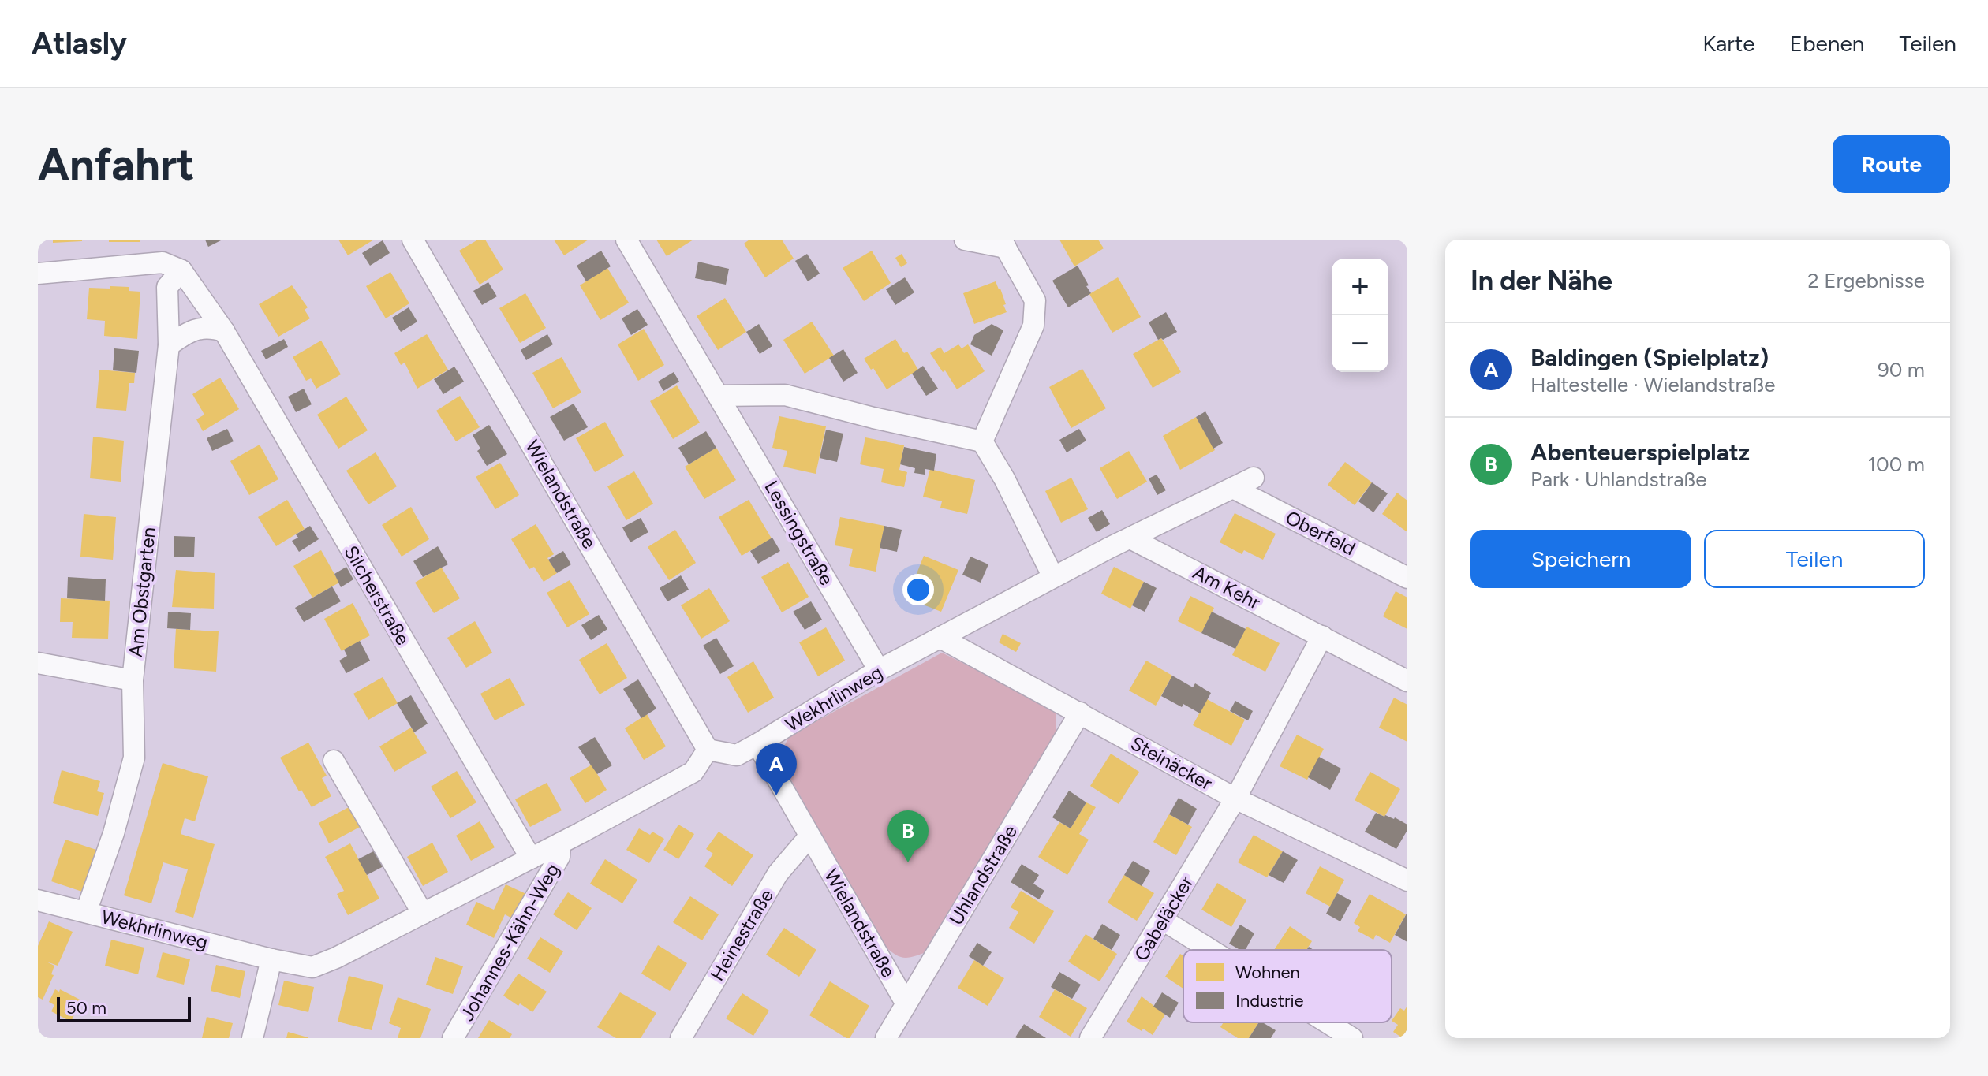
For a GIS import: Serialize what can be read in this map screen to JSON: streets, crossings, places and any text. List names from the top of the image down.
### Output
{
  "streets": {
    "street": [
      "Wielandstraße",
      "Lessingstraße",
      "Oberfeld",
      "Am Kehr",
      "Am Obstgarten",
      "Silcherstraße",
      "Wekhrlinweg",
      "Steinäcker",
      "Uhlandstraße",
      "Gabeläcker",
      "Heinestraße",
      "Johannes-Kähn-Weg"
    ]
  },
  "crossings": [
    ["Wielandstraße", "Wekhrlinweg"],
    ["Wielandstraße", "Uhlandstraße"],
    ["Wielandstraße", "Heinestraße"],
    ["Lessingstraße", "Wekhrlinweg"],
    ["Oberfeld", "Wekhrlinweg"],
    ["Am Kehr", "Wekhrlinweg"],
    ["Am Obstgarten", "Silcherstraße"],
    ["Am Obstgarten", "Wekhrlinweg"],
    ["Silcherstraße", "Wekhrlinweg"],
    ["Wekhrlinweg", "Steinäcker"],
    ["Wekhrlinweg", "Johannes-Kähn-Weg"],
    ["Steinäcker", "Uhlandstraße"],
    ["Steinäcker", "Gabeläcker"]
  ],
  "legend": ["Wohnen", "Industrie"],
  "scale_bar": "50 m",
  "page": {
    "header": "Atlasly",
    "nav": ["Karte", "Ebenen", "Teilen"],
    "buttons": [
      "Route",
      ["Speichern", "Teilen"]
    ],
    "title": "Anfahrt",
    "heading": ["In der Nähe", "2 Ergebnisse"],
    "map_buttons": ["+", "−"],
    "list": [
      {
        "mark": "A",
        "name": "Baldingen (Spielplatz)",
        "note": "Haltestelle · Wielandstraße",
        "value": "90 m"
      },
      {
        "mark": "B",
        "name": "Abenteuerspielplatz",
        "note": "Park · Uhlandstraße",
        "value": "100 m"
      }
    ],
    "pins": ["A", "B"],
    "scale": "50 m"
  }
}
